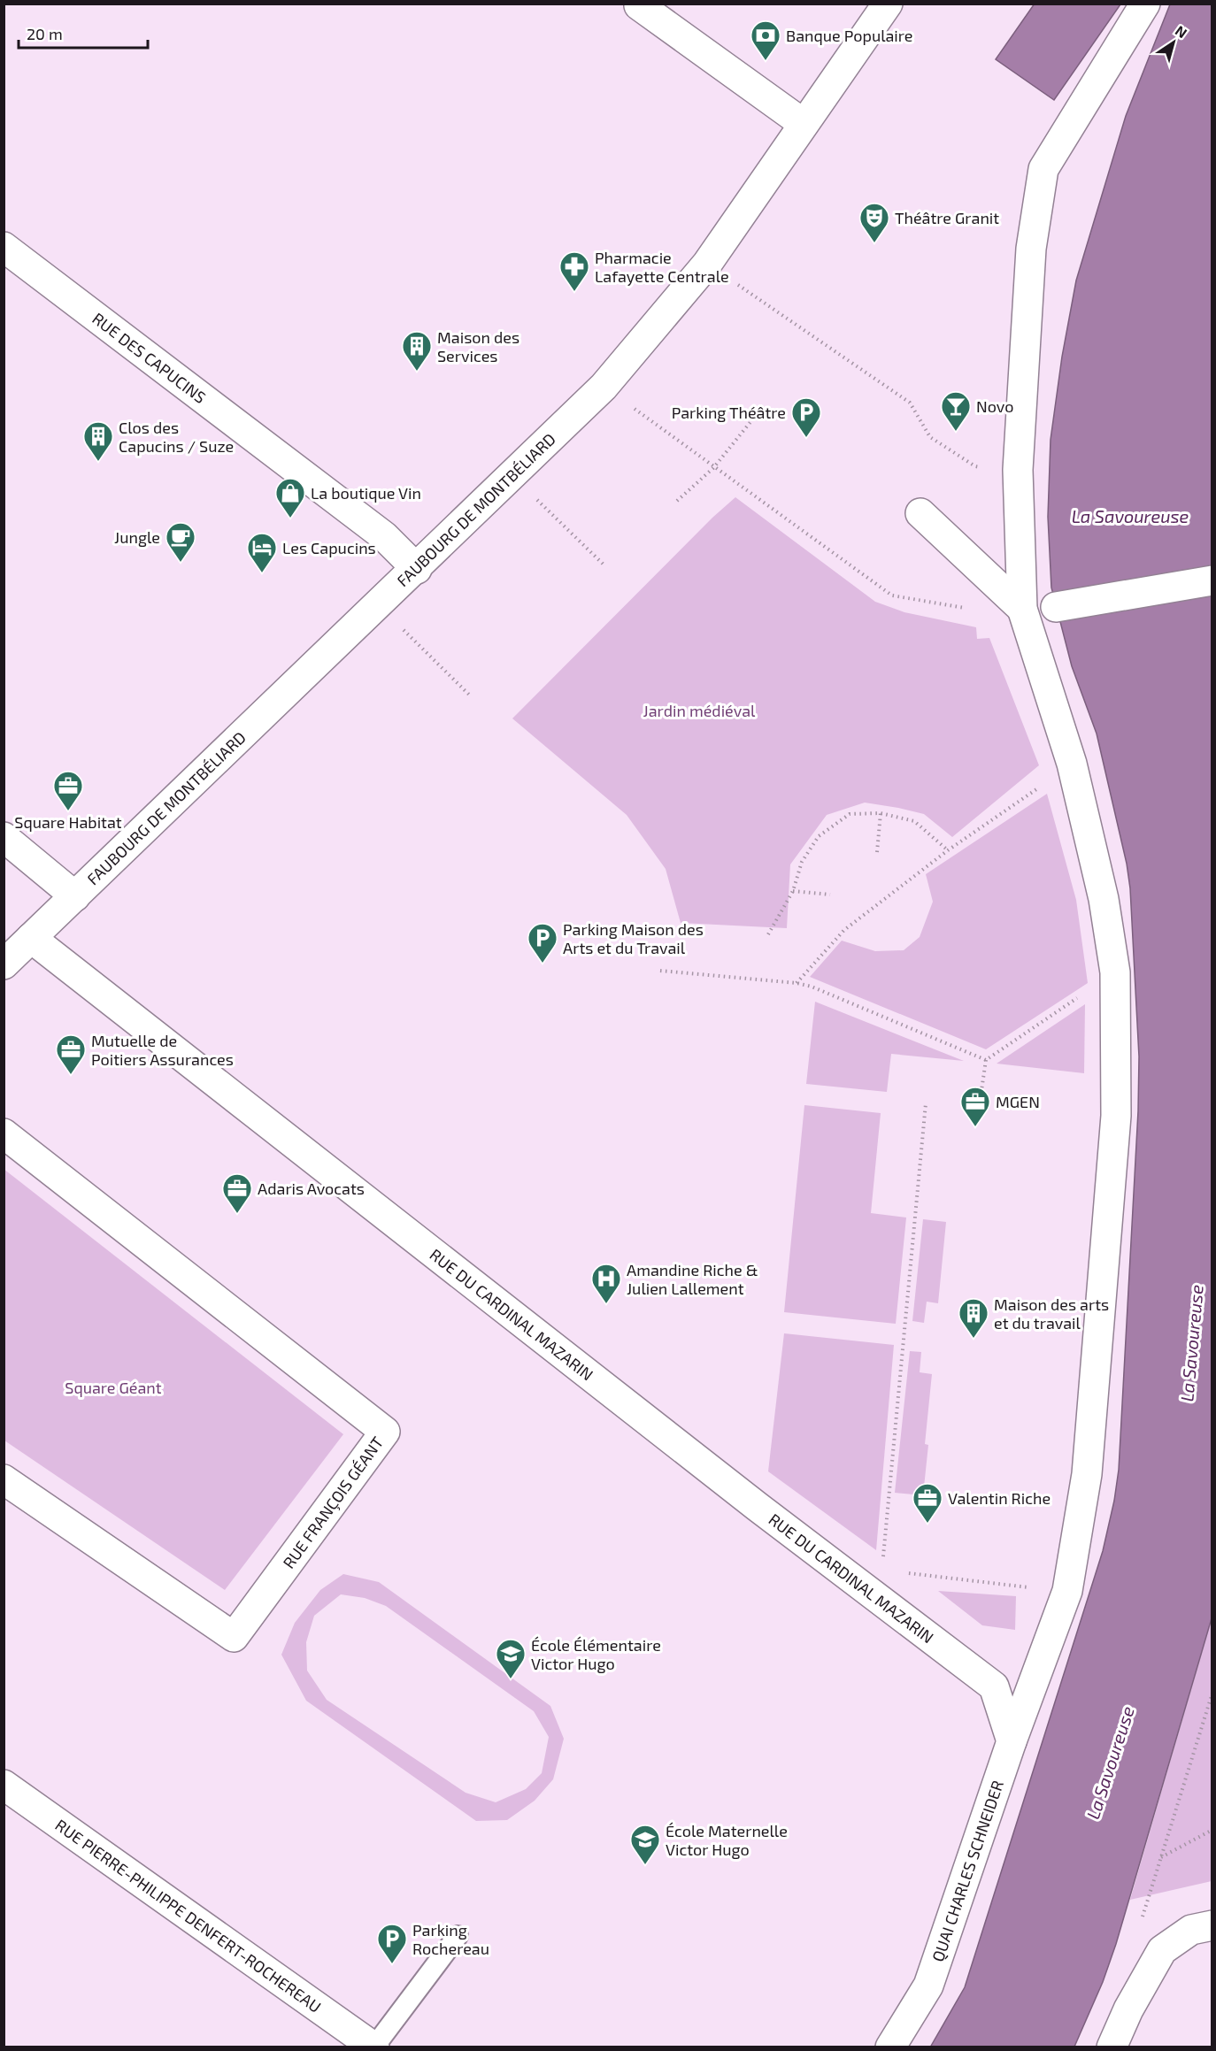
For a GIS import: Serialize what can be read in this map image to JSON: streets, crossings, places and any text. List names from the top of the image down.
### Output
{
  "streets": {
    "street": [
      "RUE DES CAPUCINS",
      "FAUBOURG DE MONTBÉLIARD",
      "RUE DU CARDINAL MAZARIN",
      "RUE FRANÇOIS GÉANT",
      "QUAI CHARLES SCHNEIDER",
      "RUE PIERRE-PHILIPPE DENFERT-ROCHEREAU"
    ]
  },
  "crossings": [
    ["RUE DES CAPUCINS", "FAUBOURG DE MONTBÉLIARD"],
    ["FAUBOURG DE MONTBÉLIARD", "RUE DU CARDINAL MAZARIN"],
    ["RUE DU CARDINAL MAZARIN", "QUAI CHARLES SCHNEIDER"]
  ],
  "water": ["La Savoureuse"],
  "parks": ["Jardin médiéval", "Square Géant"],
  "places": {
    "bank": ["Banque Populaire"],
    "theatre": ["Théâtre Granit"],
    "pharmacy": ["Pharmacie Lafayette Centrale"],
    "building": ["Maison des Services", "Clos des Capucins / Suze", "Maison des arts et du travail"],
    "bar": ["Novo"],
    "parking": ["Parking Théâtre", "Parking Maison des Arts et du Travail", "Parking Rochereau"],
    "shop": ["La boutique Vin"],
    "cafe": ["Jungle"],
    "hotel": ["Les Capucins"],
    "office": [
      "Square Habitat",
      "Mutuelle de Poitiers Assurances",
      "MGEN",
      "Adaris Avocats",
      "Valentin Riche"
    ],
    "hospital": ["Amandine Riche & Julien Lallement"],
    "school or university": ["École Élémentaire Victor Hugo", "École Maternelle Victor Hugo"]
  },
  "scale_bar": "20 m",
  "north": "top right"
}
